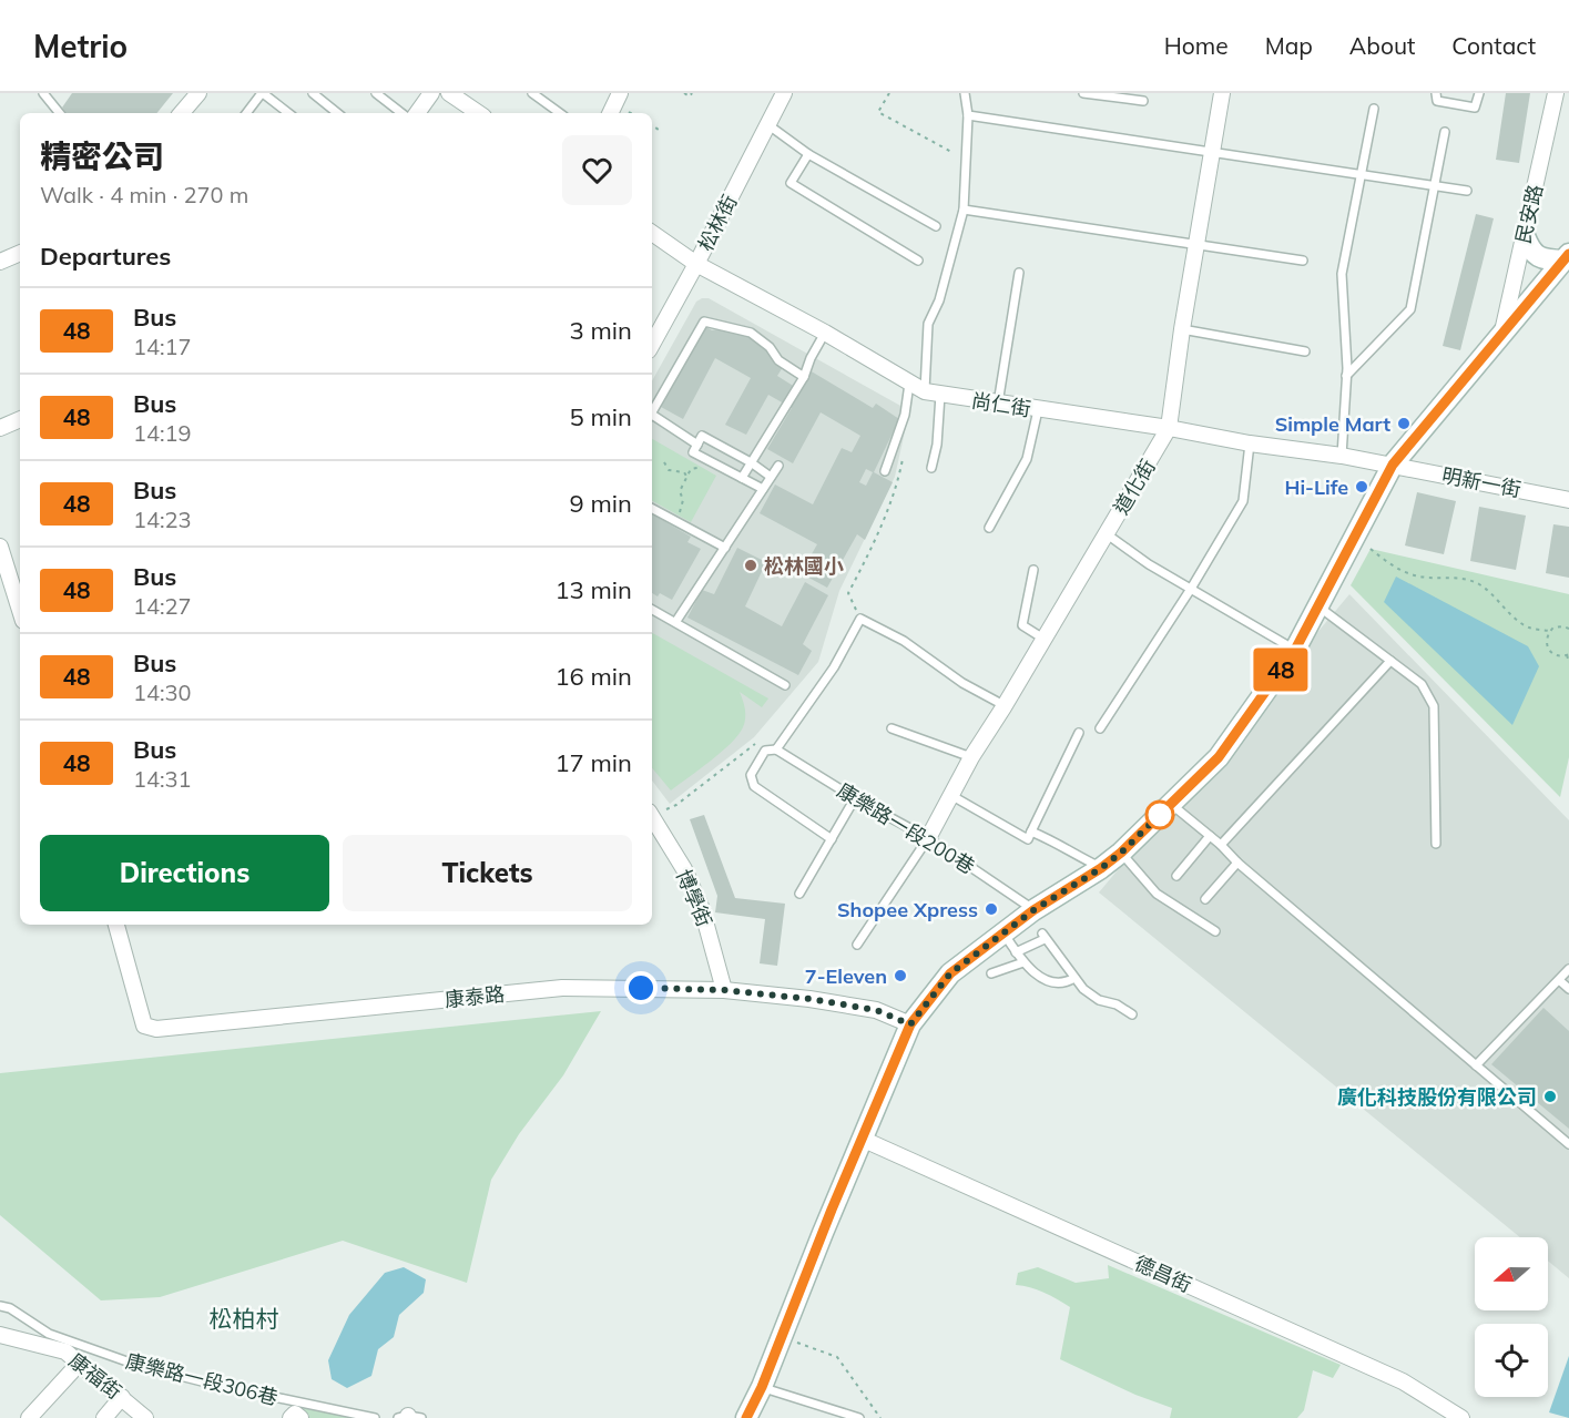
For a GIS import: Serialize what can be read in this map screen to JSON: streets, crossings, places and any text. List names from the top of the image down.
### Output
{
  "streets": {
    "street": [
      "民安路",
      "松林街",
      "尚仁街",
      "明新一街",
      "道化街",
      "博學街",
      "康泰路",
      "德昌街",
      "康福街"
    ],
    "lane": ["康樂路一段200巷", "康樂路一段306巷"]
  },
  "crossings": [
    ["松林街", "尚仁街"],
    ["尚仁街", "明新一街"],
    ["尚仁街", "道化街"],
    ["道化街", "康樂路一段200巷"],
    ["博學街", "康泰路"]
  ],
  "districts": ["松柏村"],
  "places": [
    "Simple Mart",
    "Hi-Life",
    "松林國小",
    "Shopee Xpress",
    "7-Eleven",
    "廣化科技股份有限公司"
  ],
  "lines": ["bus line 48"],
  "north": "left",
  "page": {
    "header": "Metrio",
    "nav": [
      "Home",
      "Map",
      "About",
      "Contact"
    ],
    "on_map": "48",
    "heading": [
      ["精密公司", "Walk · 4 min · 270 m"],
      "Departures"
    ],
    "list": [
      {
        "mark": "48",
        "name": "Bus",
        "note": "14:17",
        "value": "3 min"
      },
      {
        "mark": "48",
        "name": "Bus",
        "note": "14:19",
        "value": "5 min"
      },
      {
        "mark": "48",
        "name": "Bus",
        "note": "14:23",
        "value": "9 min"
      },
      {
        "mark": "48",
        "name": "Bus",
        "note": "14:27",
        "value": "13 min"
      },
      {
        "mark": "48",
        "name": "Bus",
        "note": "14:30",
        "value": "16 min"
      },
      {
        "mark": "48",
        "name": "Bus",
        "note": "14:31",
        "value": "17 min"
      }
    ],
    "buttons": ["Directions", "Tickets"]
  }
}
